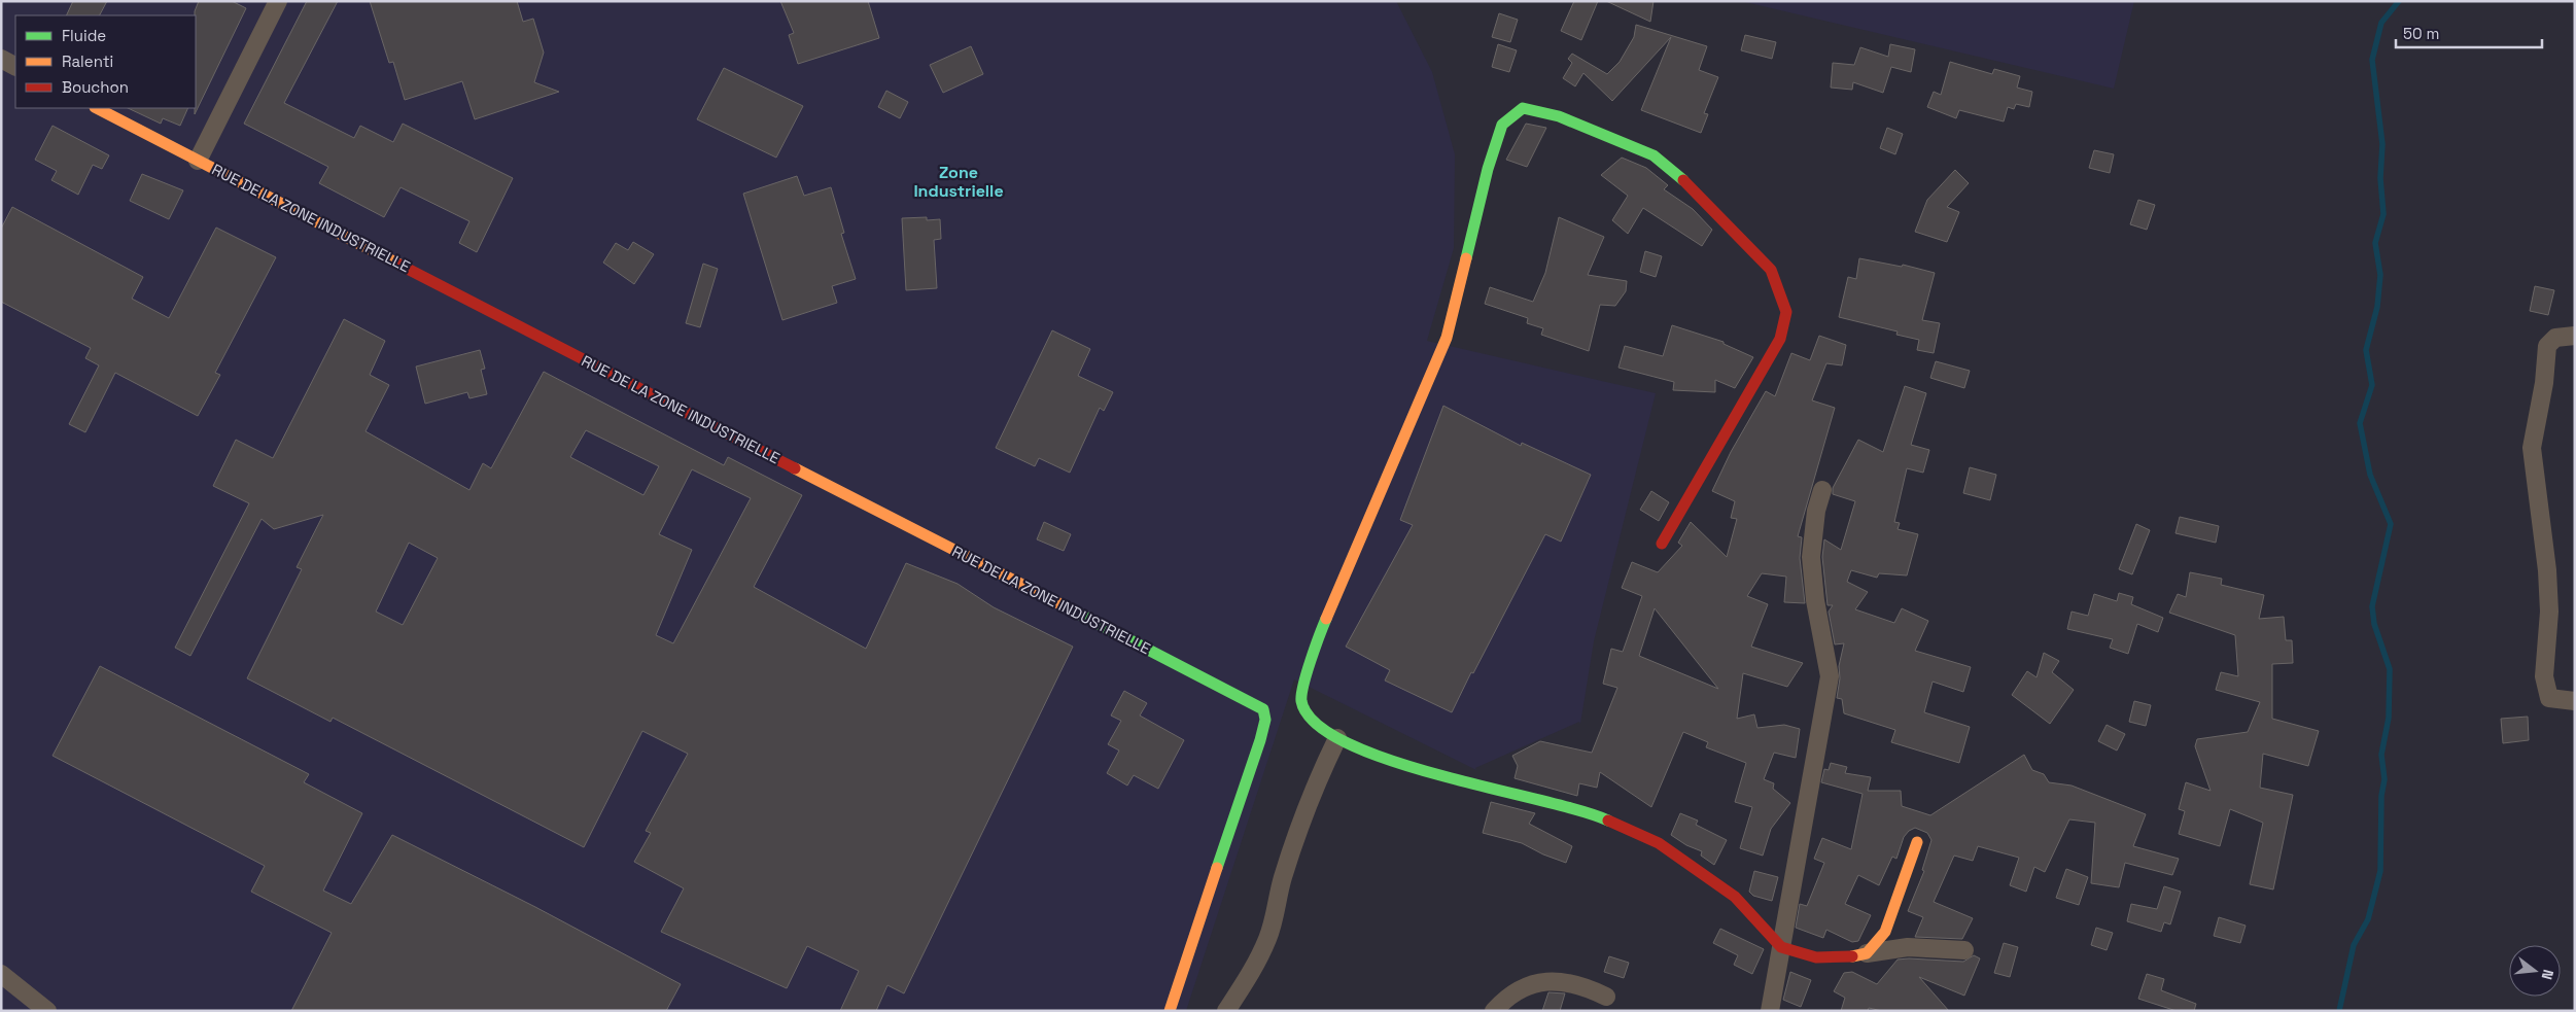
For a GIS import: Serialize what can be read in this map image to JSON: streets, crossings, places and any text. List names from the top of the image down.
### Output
{
  "streets": {
    "street": ["RUE DE LA ZONE INDUSTRIELLE"]
  },
  "districts": ["Zone Industrielle"],
  "legend": ["Fluide", "Ralenti", "Bouchon"],
  "scale_bar": "50 m",
  "north": "right"
}
